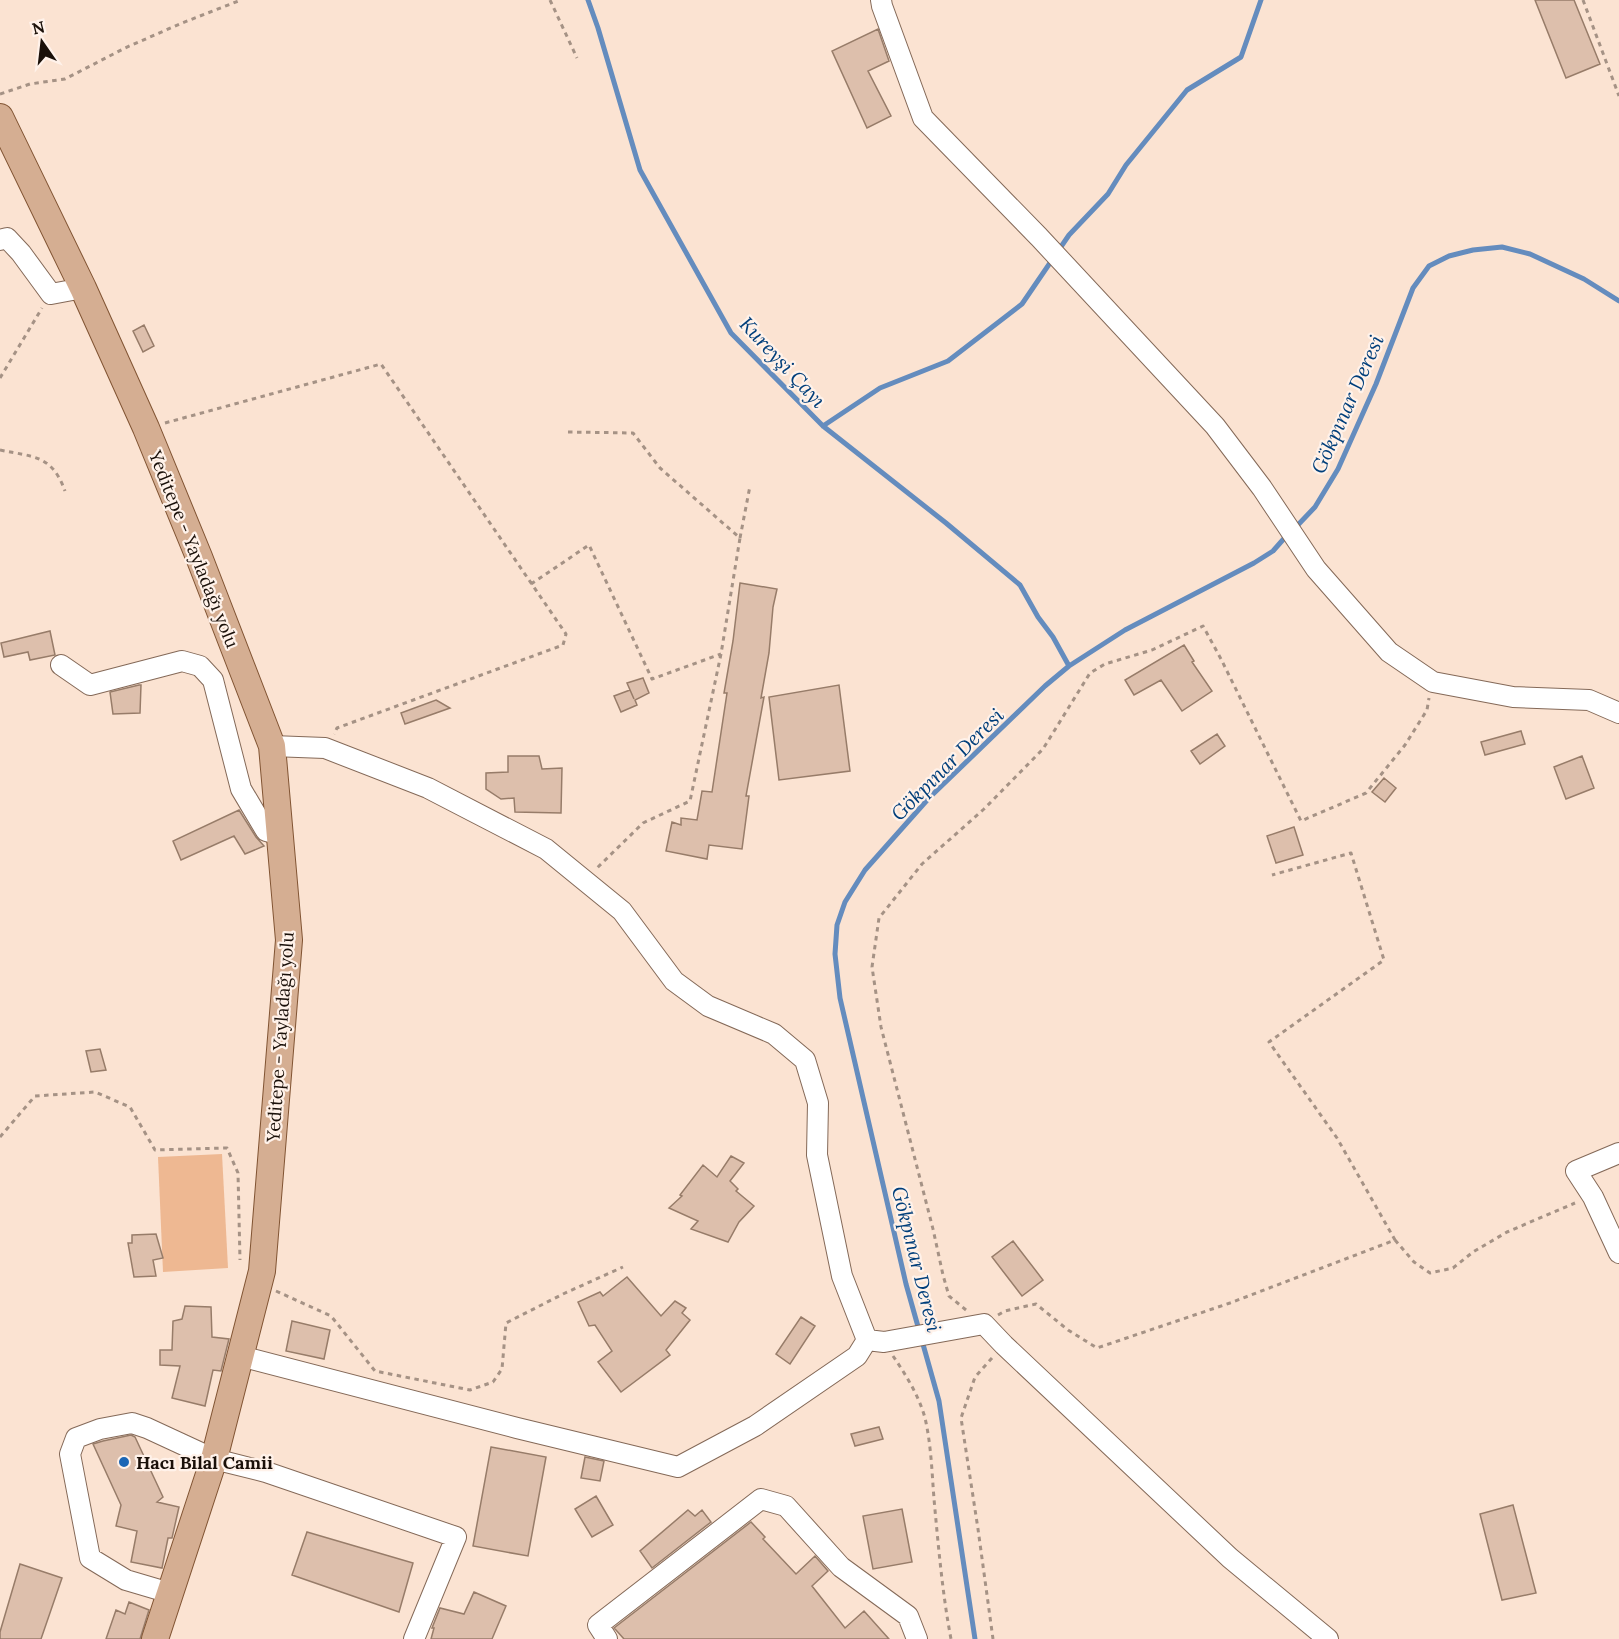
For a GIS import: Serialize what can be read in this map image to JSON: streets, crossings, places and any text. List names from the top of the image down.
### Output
{
  "streets": {
    "main road": ["Yeditepe - Yayladağı yolu"]
  },
  "water": ["Kureyşi Çayı", "Gökpınar Deresi"],
  "places": ["Hacı Bilal Camii"],
  "north": "top"
}
